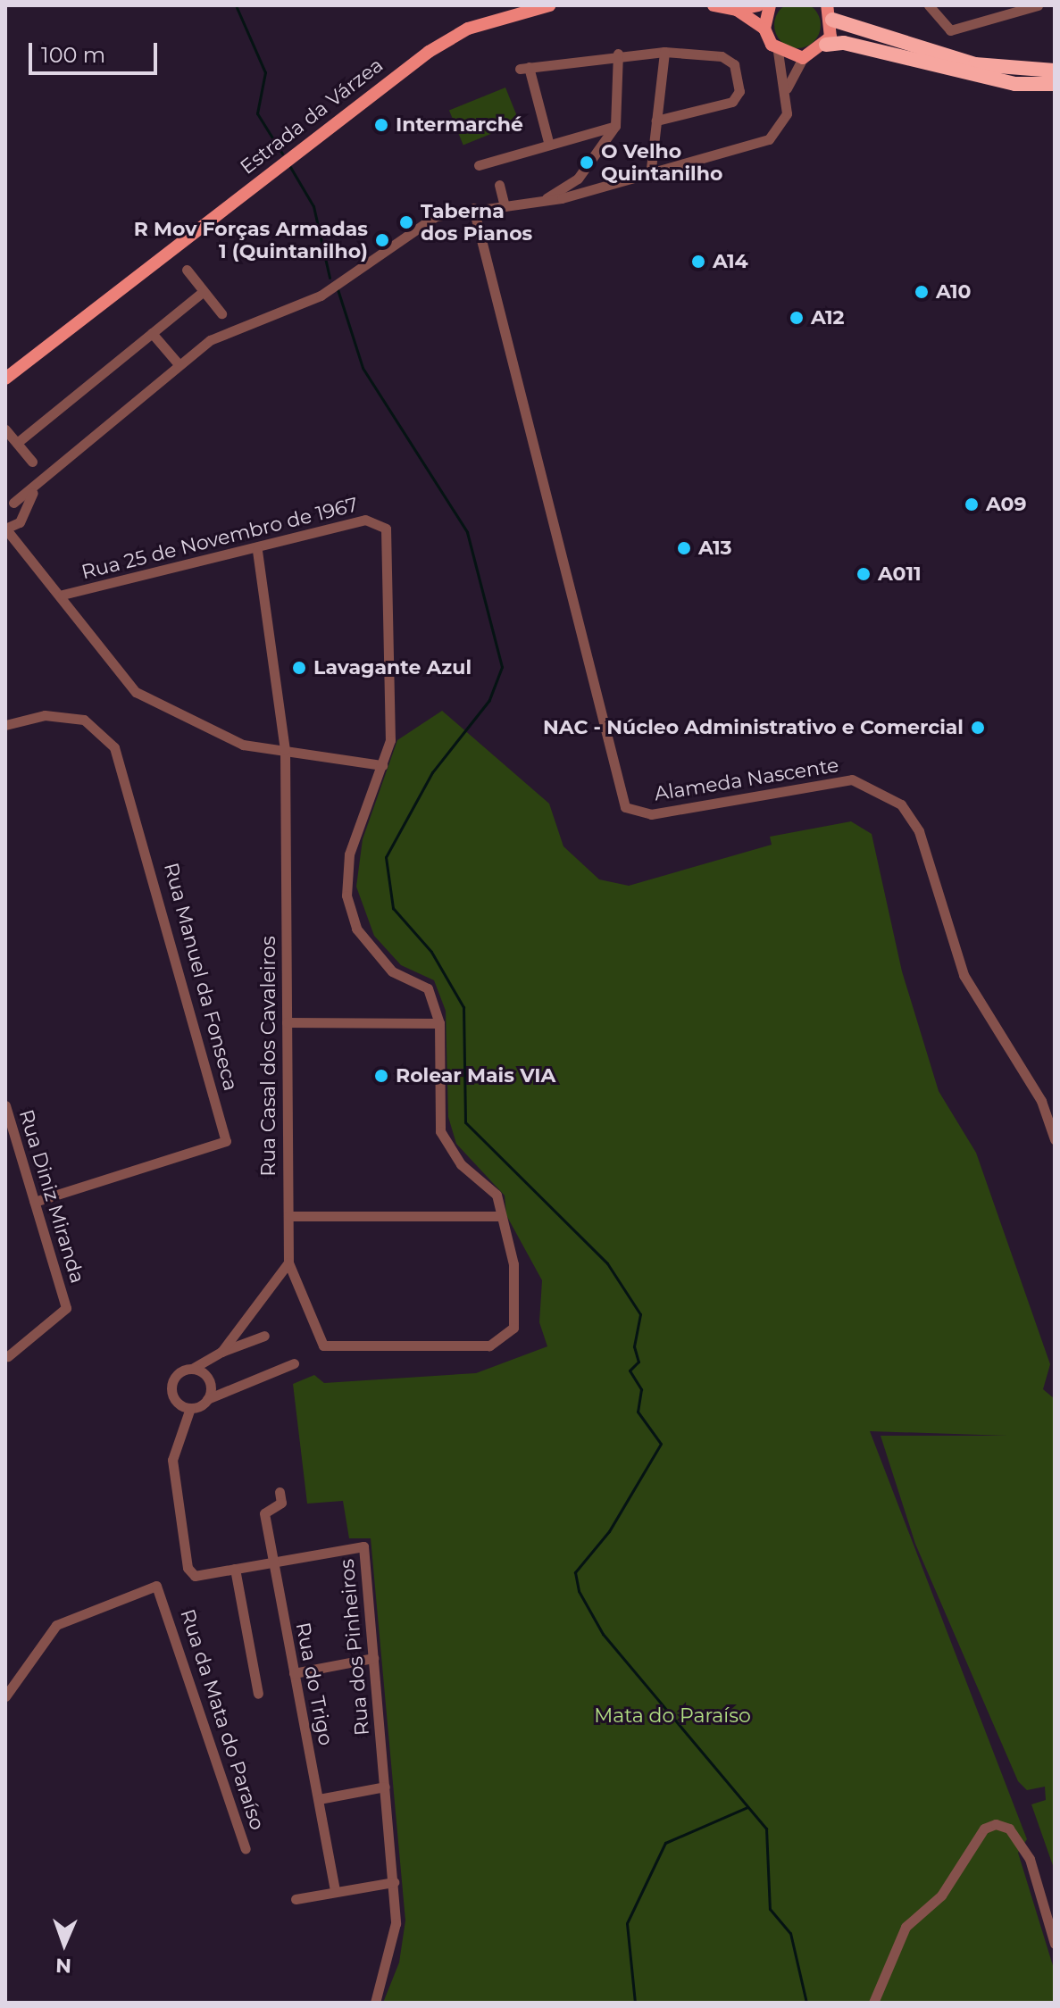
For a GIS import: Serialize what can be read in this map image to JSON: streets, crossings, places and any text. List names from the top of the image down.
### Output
{
  "streets": {
    "main road": ["Estrada da Várzea"],
    "street": [
      "Rua 25 de Novembro de 1967",
      "Alameda Nascente",
      "Rua Manuel da Fonseca",
      "Rua Casal dos Cavaleiros",
      "Rua Diniz Miranda",
      "Rua dos Pinheiros",
      "Rua do Trigo",
      "Rua da Mata do Paraíso"
    ]
  },
  "crossings": [
    ["Rua 25 de Novembro de 1967", "Rua Casal dos Cavaleiros"],
    ["Rua Manuel da Fonseca", "Rua Diniz Miranda"],
    ["Rua dos Pinheiros", "Rua do Trigo"]
  ],
  "parks": ["Mata do Paraíso"],
  "places": [
    "Intermarché",
    "O Velho Quintanilho",
    "Taberna dos Pianos",
    "R Mov Forças Armadas 1 (Quintanilho)",
    "A14",
    "A10",
    "A12",
    "A09",
    "A13",
    "A011",
    "Lavagante Azul",
    "NAC - Núcleo Administrativo e Comercial",
    "Rolear Mais VIA"
  ],
  "scale_bar": "100 m",
  "north": "bottom"
}
